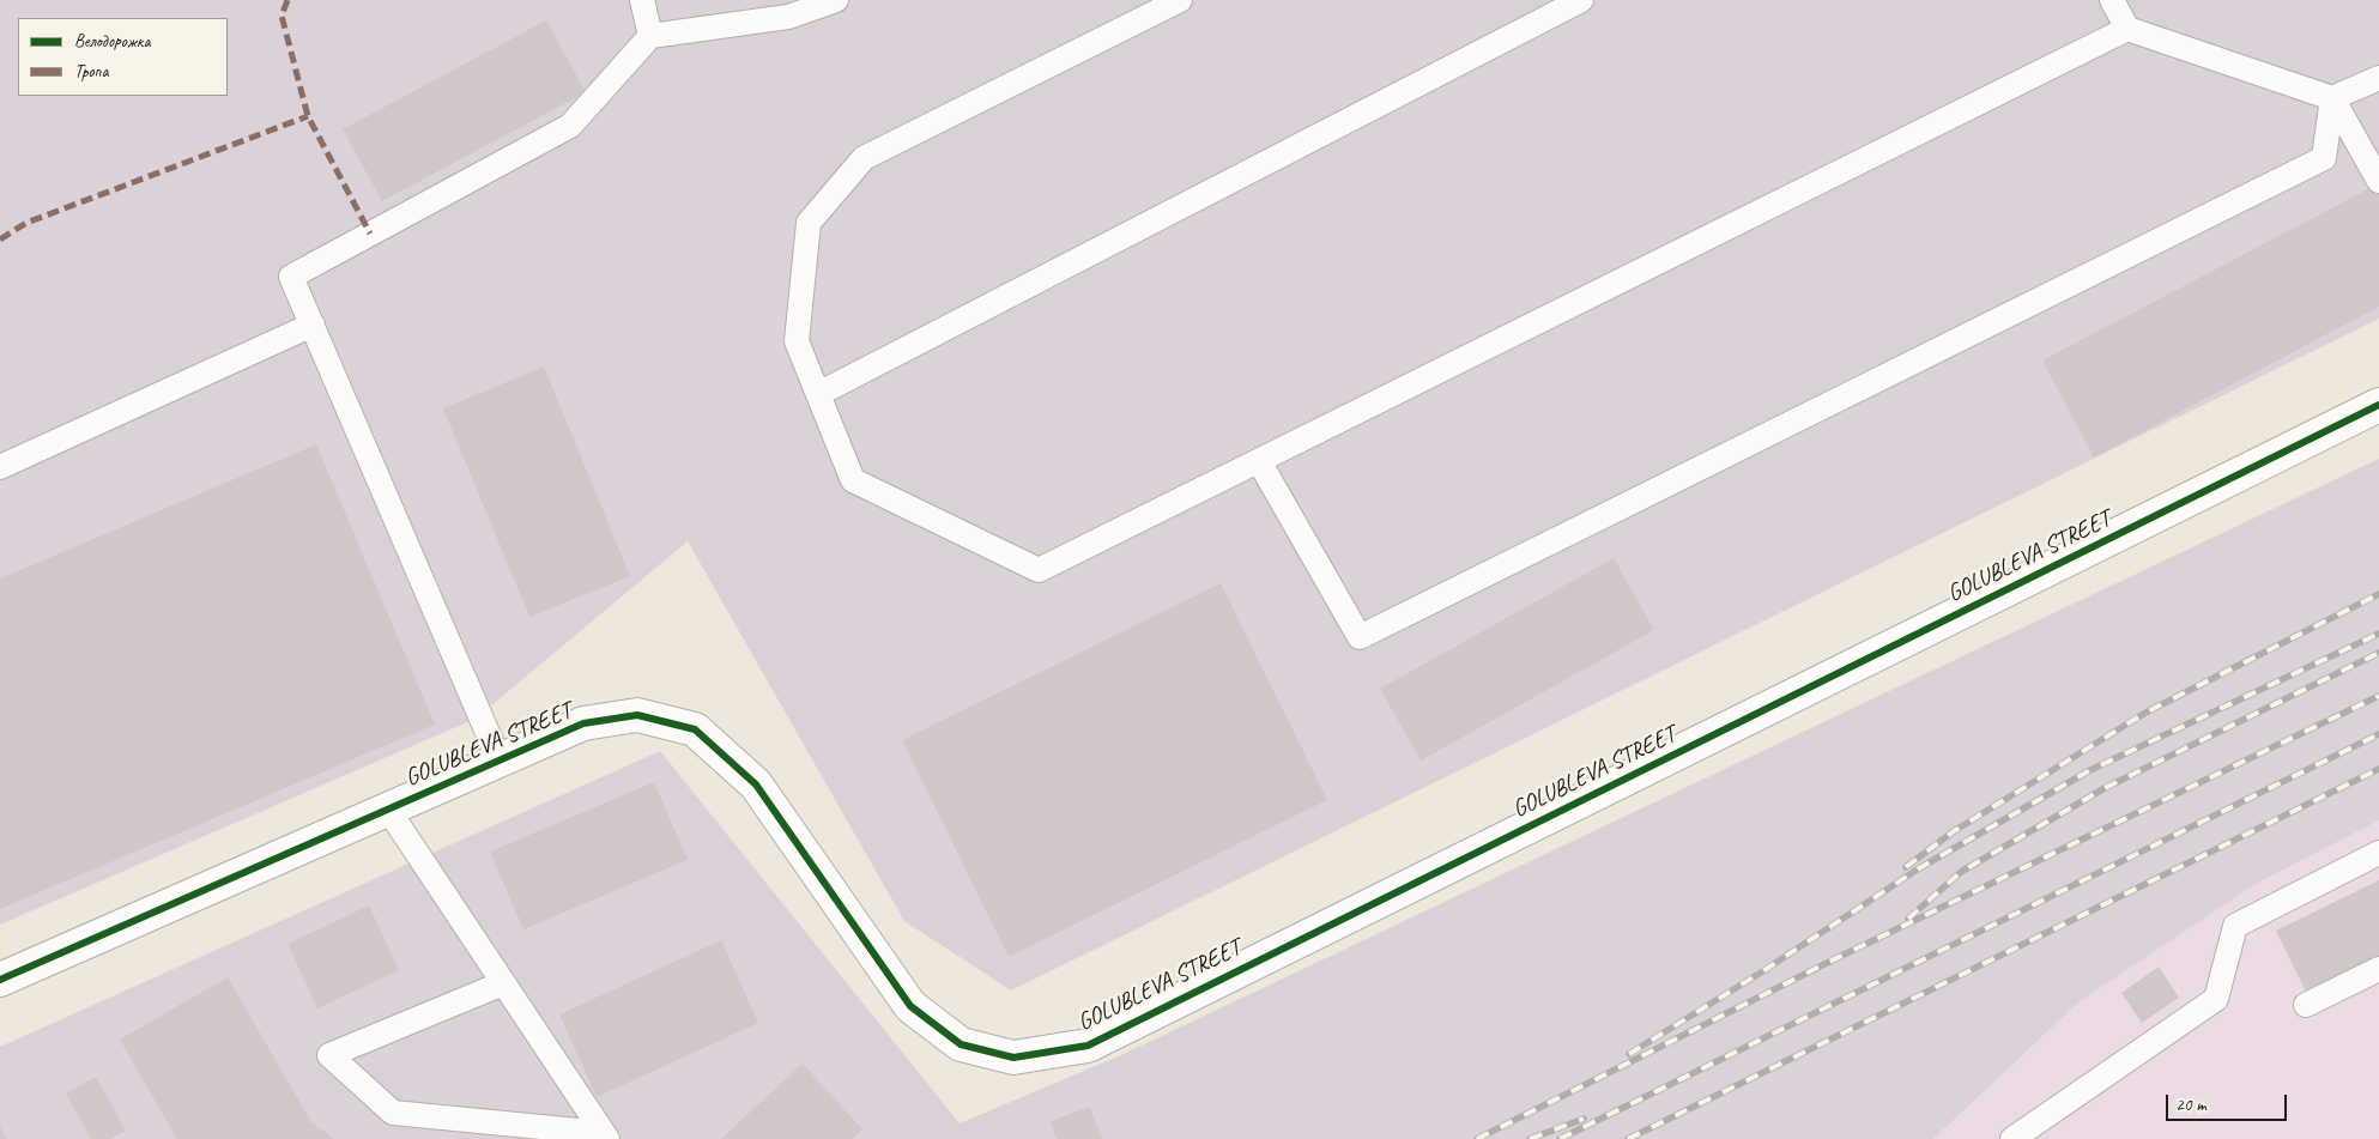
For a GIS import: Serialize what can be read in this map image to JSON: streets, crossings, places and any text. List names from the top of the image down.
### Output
{
  "streets": {
    "street": ["GOLUBLEVA STREET"]
  },
  "legend": ["Велодорожка", "Тропа"],
  "scale_bar": "20 m"
}
